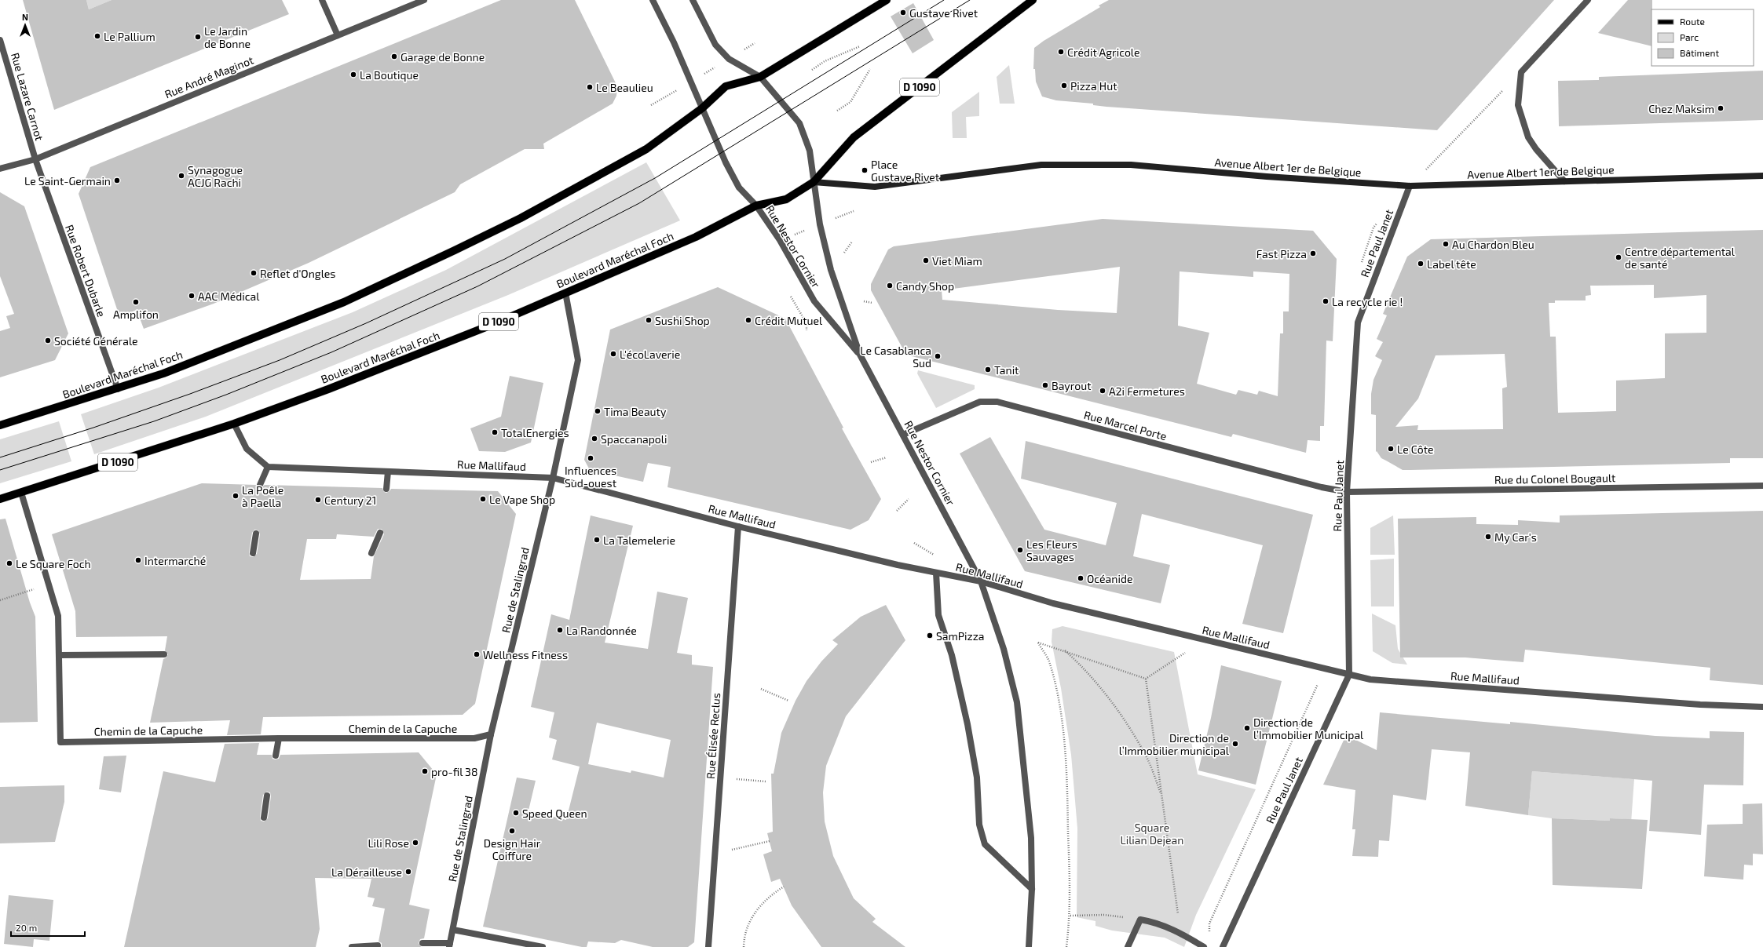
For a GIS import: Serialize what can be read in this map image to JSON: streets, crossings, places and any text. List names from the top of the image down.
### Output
{
  "streets": {
    "main road": ["D 1090", "Avenue Albert 1er de Belgique", "Boulevard Maréchal Foch"],
    "street": [
      "Rue André Maginot",
      "Rue Lazare Carnot",
      "Rue Paul Janet",
      "Rue Nestor Cornier",
      "Rue Robert Dubarle",
      "Rue Marcel Porte",
      "Rue Mallifaud",
      "Rue du Colonel Bougault",
      "Rue de Stalingrad",
      "Chemin de la Capuche",
      "Rue Élisée Reclus"
    ]
  },
  "crossings": [
    ["Rue André Maginot", "Rue Lazare Carnot"],
    ["Rue André Maginot", "Rue Robert Dubarle"],
    ["D 1090", "Avenue Albert 1er de Belgique"],
    ["D 1090", "Rue Nestor Cornier"],
    ["D 1090", "Boulevard Maréchal Foch"],
    ["Rue Lazare Carnot", "Rue Robert Dubarle"],
    ["Avenue Albert 1er de Belgique", "Rue Paul Janet"],
    ["Avenue Albert 1er de Belgique", "Rue Nestor Cornier"],
    ["Rue Paul Janet", "Rue Marcel Porte"],
    ["Rue Paul Janet", "Rue Mallifaud"],
    ["Rue Paul Janet", "Rue du Colonel Bougault"],
    ["Rue Nestor Cornier", "Boulevard Maréchal Foch"],
    ["Rue Nestor Cornier", "Rue Marcel Porte"],
    ["Rue Nestor Cornier", "Rue Mallifaud"],
    ["Boulevard Maréchal Foch", "Rue Robert Dubarle"],
    ["Boulevard Maréchal Foch", "Rue de Stalingrad"],
    ["Boulevard Maréchal Foch", "Chemin de la Capuche"],
    ["Rue Marcel Porte", "Rue du Colonel Bougault"],
    ["Rue Mallifaud", "Rue de Stalingrad"],
    ["Rue Mallifaud", "Rue Élisée Reclus"],
    ["Rue de Stalingrad", "Chemin de la Capuche"]
  ],
  "parks": ["Square Lilian Dejean"],
  "places": [
    "Gustave Rivet",
    "Le Pallium",
    "Le Jardin de Bonne",
    "Crédit Agricole",
    "Garage de Bonne",
    "La Boutique",
    "Pizza Hut",
    "Le Beaulieu",
    "Chez Maksim",
    "Place Gustave Rivet",
    "Synagogue ACJG Rachi",
    "Le Saint-Germain",
    "Au Chardon Bleu",
    "Fast Pizza",
    "Centre départemental de santé",
    "Viet Miam",
    "Label tête",
    "Reflet d'Ongles",
    "Candy Shop",
    "AAC Médical",
    "La recycle rie !",
    "Amplifon",
    "Sushi Shop",
    "Crédit Mutuel",
    "Société Générale",
    "L'écoLaverie",
    "Le Casablanca Sud",
    "Tanit",
    "Bayrout",
    "A2i Fermetures",
    "Tima Beauty",
    "TotalEnergies",
    "Spaccanapoli",
    "Le Côte",
    "Influences Sud-ouest",
    "La Poêle à Paella",
    "Le Vape Shop",
    "Century 21",
    "My Car's",
    "La Talemelerie",
    "Les Fleurs Sauvages",
    "Intermarché",
    "Le Square Foch",
    "Océanide",
    "La Randonnée",
    "SamPizza",
    "Wellness Fitness",
    "Direction de l’Immobilier Municipal",
    "Direction de l’Immobilier municipal",
    "pro-fil 38",
    "Speed Queen",
    "Design Hair Coiffure",
    "Lili Rose",
    "La Dérailleuse"
  ],
  "legend": ["Route", "Parc", "Bâtiment"],
  "scale_bar": "20 m",
  "north": "top"
}
